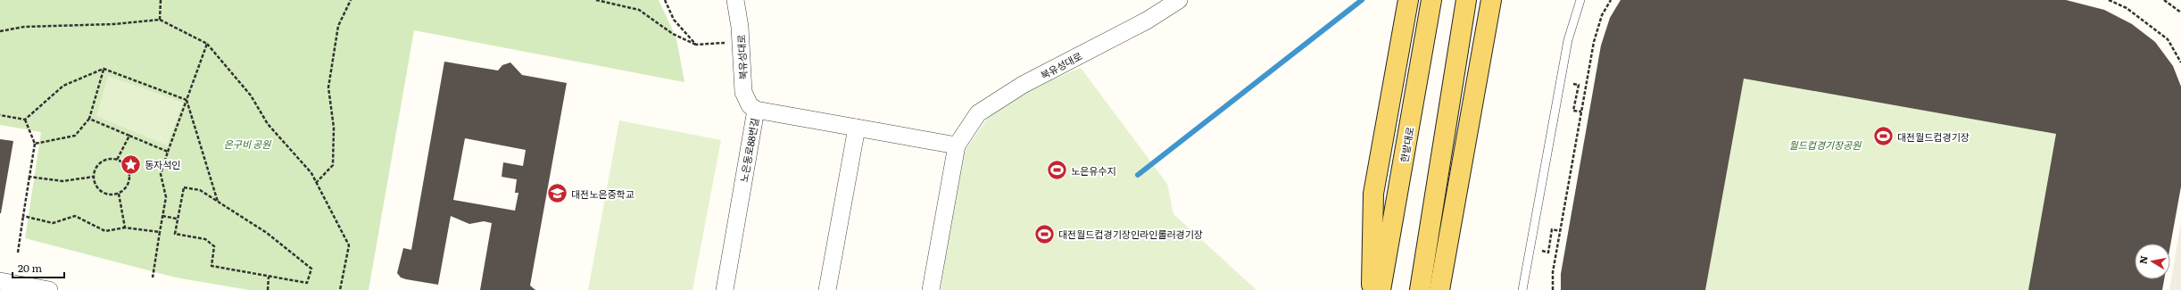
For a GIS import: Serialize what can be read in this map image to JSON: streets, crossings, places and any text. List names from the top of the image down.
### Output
{
  "streets": {
    "main road": ["한밭대로"],
    "street": ["북유성대로", "노은동로88번길"]
  },
  "crossings": [
    ["북유성대로", "노은동로88번길"]
  ],
  "parks": ["은구비 공원", "월드컵경기장공원"],
  "places": {
    "sports": ["대전월드컵경기장", "노은유수지", "대전월드컵경기장인라인롤러경기장"],
    "place": ["동자석인"],
    "school or university": ["대전노은중학교"]
  },
  "scale_bar": "20 m",
  "north": "left"
}
